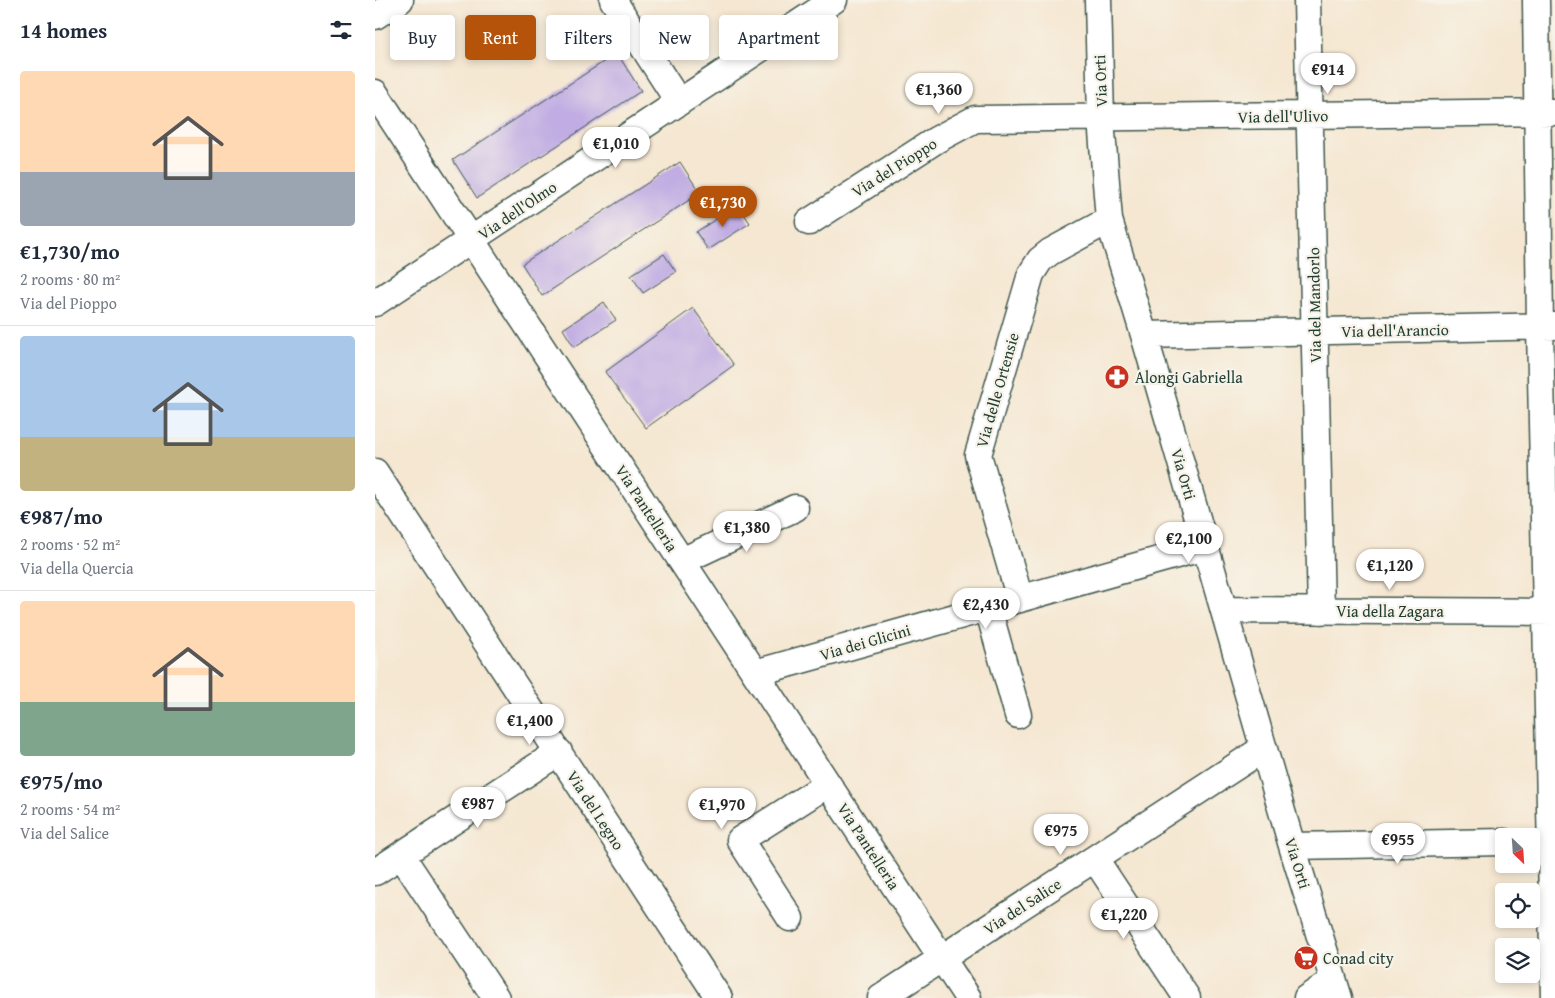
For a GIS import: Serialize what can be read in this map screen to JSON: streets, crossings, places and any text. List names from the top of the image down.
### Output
{
  "streets": {
    "street": [
      "Via Orti",
      "Via dell'Ulivo",
      "Via del Pioppo",
      "Via dell'Olmo",
      "Via del Mandorlo",
      "Via dell'Arancio",
      "Via delle Ortensie",
      "Via Pantelleria",
      "Via della Zagara",
      "Via dei Glicini",
      "Via del Legno",
      "Via del Salice"
    ]
  },
  "crossings": [
    ["Via Orti", "Via dell'Ulivo"],
    ["Via Orti", "Via del Pioppo"],
    ["Via Orti", "Via dell'Arancio"],
    ["Via Orti", "Via delle Ortensie"],
    ["Via Orti", "Via della Zagara"],
    ["Via Orti", "Via dei Glicini"],
    ["Via Orti", "Via del Salice"],
    ["Via dell'Ulivo", "Via del Pioppo"],
    ["Via dell'Ulivo", "Via del Mandorlo"],
    ["Via dell'Olmo", "Via Pantelleria"],
    ["Via del Mandorlo", "Via dell'Arancio"],
    ["Via del Mandorlo", "Via della Zagara"],
    ["Via delle Ortensie", "Via dei Glicini"],
    ["Via Pantelleria", "Via dei Glicini"],
    ["Via Pantelleria", "Via del Salice"]
  ],
  "places": {
    "pharmacy": ["Alongi Gabriella"],
    "supermarket": ["Conad city"]
  },
  "north": "bottom right",
  "page": {
    "heading": "14 homes",
    "chip": [
      "Buy",
      "Rent",
      "Filters",
      "New",
      "Apartment"
    ],
    "price": [
      "€914",
      "€1,360",
      "€1,010",
      "€1,730",
      "€1,380",
      "€2,100",
      "€1,120",
      "€2,430",
      "€1,400",
      "€987",
      "€1,970",
      "€975",
      "€955",
      "€1,220"
    ],
    "list": [
      {
        "name": "€1,730/mo",
        "note": "2 rooms · 80 m² · Via del Pioppo"
      },
      {
        "name": "€987/mo",
        "note": "2 rooms · 52 m² · Via della Quercia"
      },
      {
        "name": "€975/mo",
        "note": "2 rooms · 54 m² · Via del Salice"
      }
    ]
  }
}
